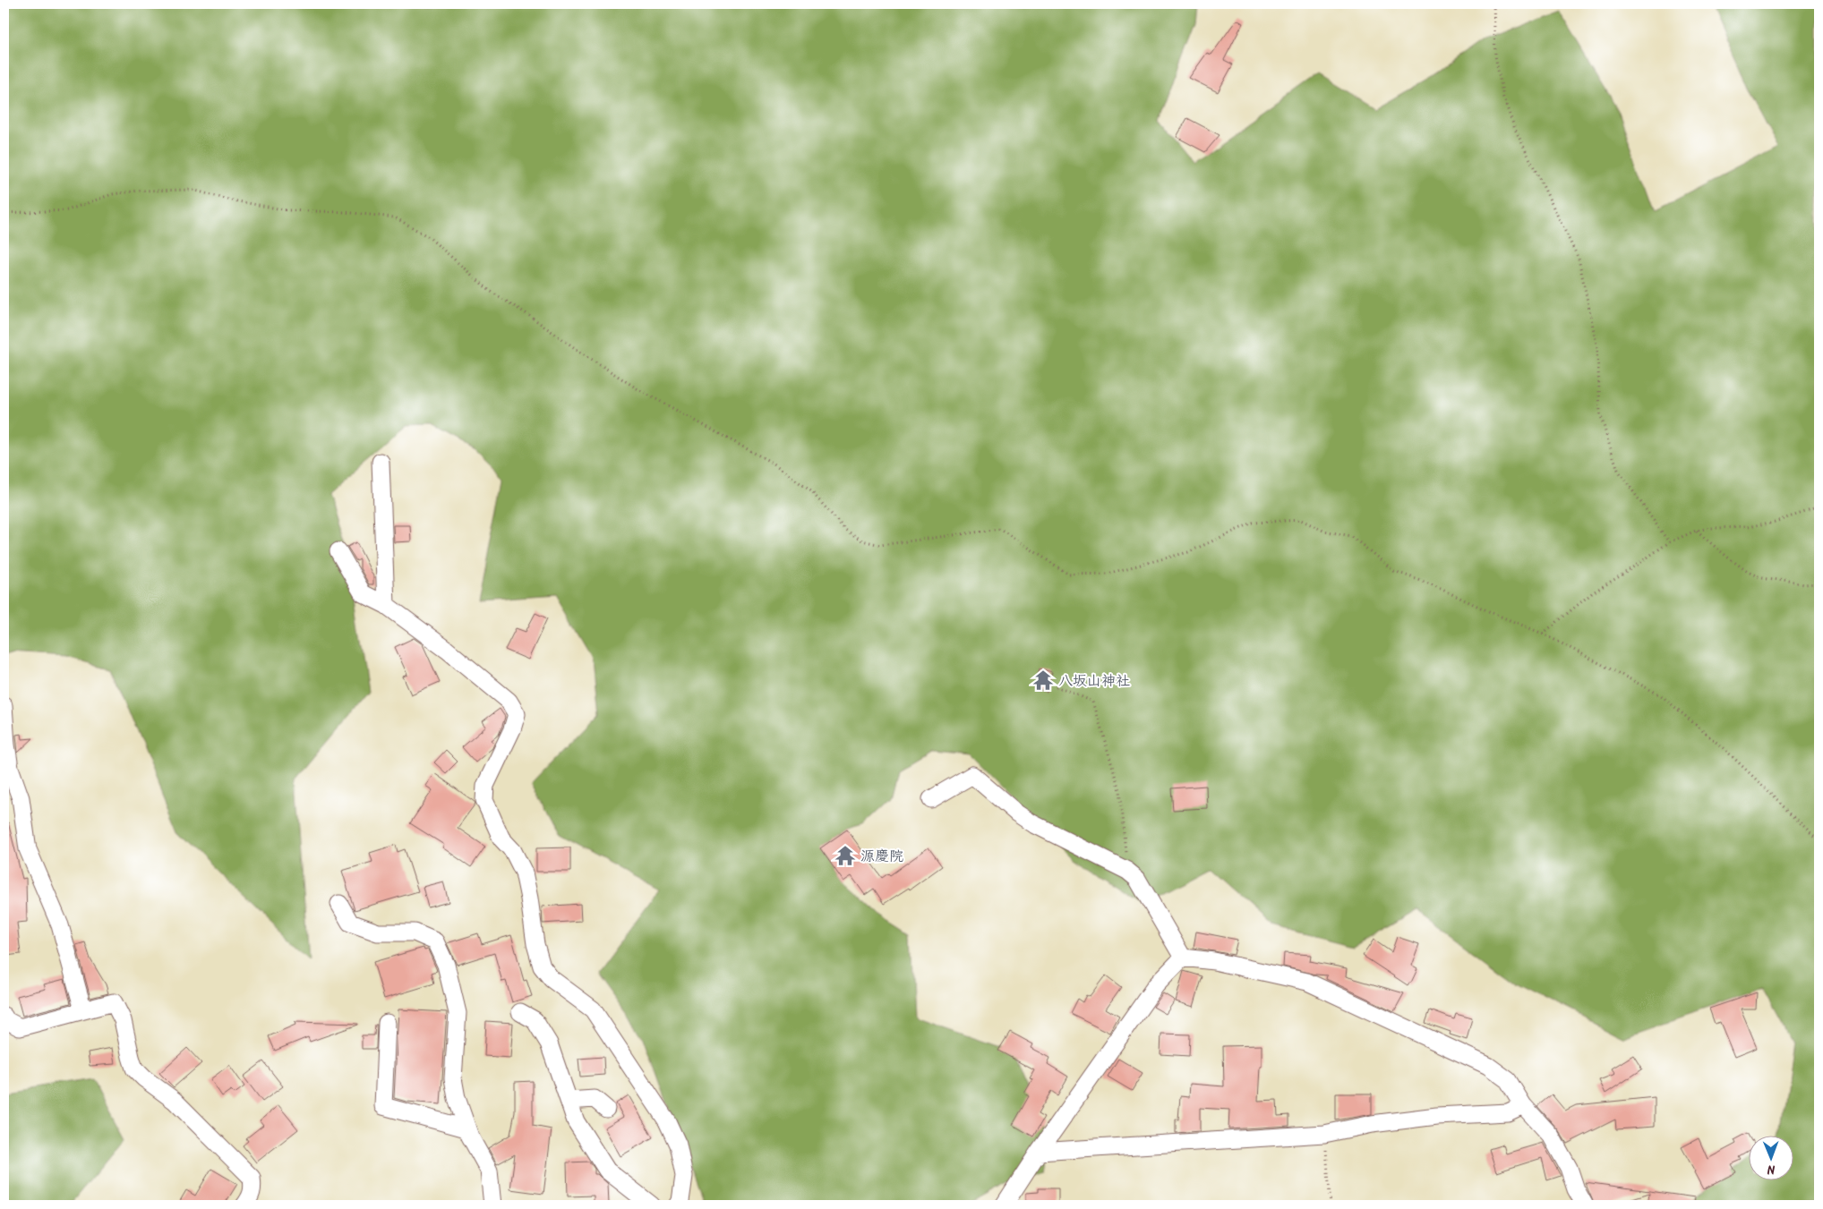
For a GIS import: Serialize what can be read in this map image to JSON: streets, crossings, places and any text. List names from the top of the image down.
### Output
{
  "places": {
    "temple": ["八坂山神社", "源慶院"]
  },
  "north": "bottom"
}
